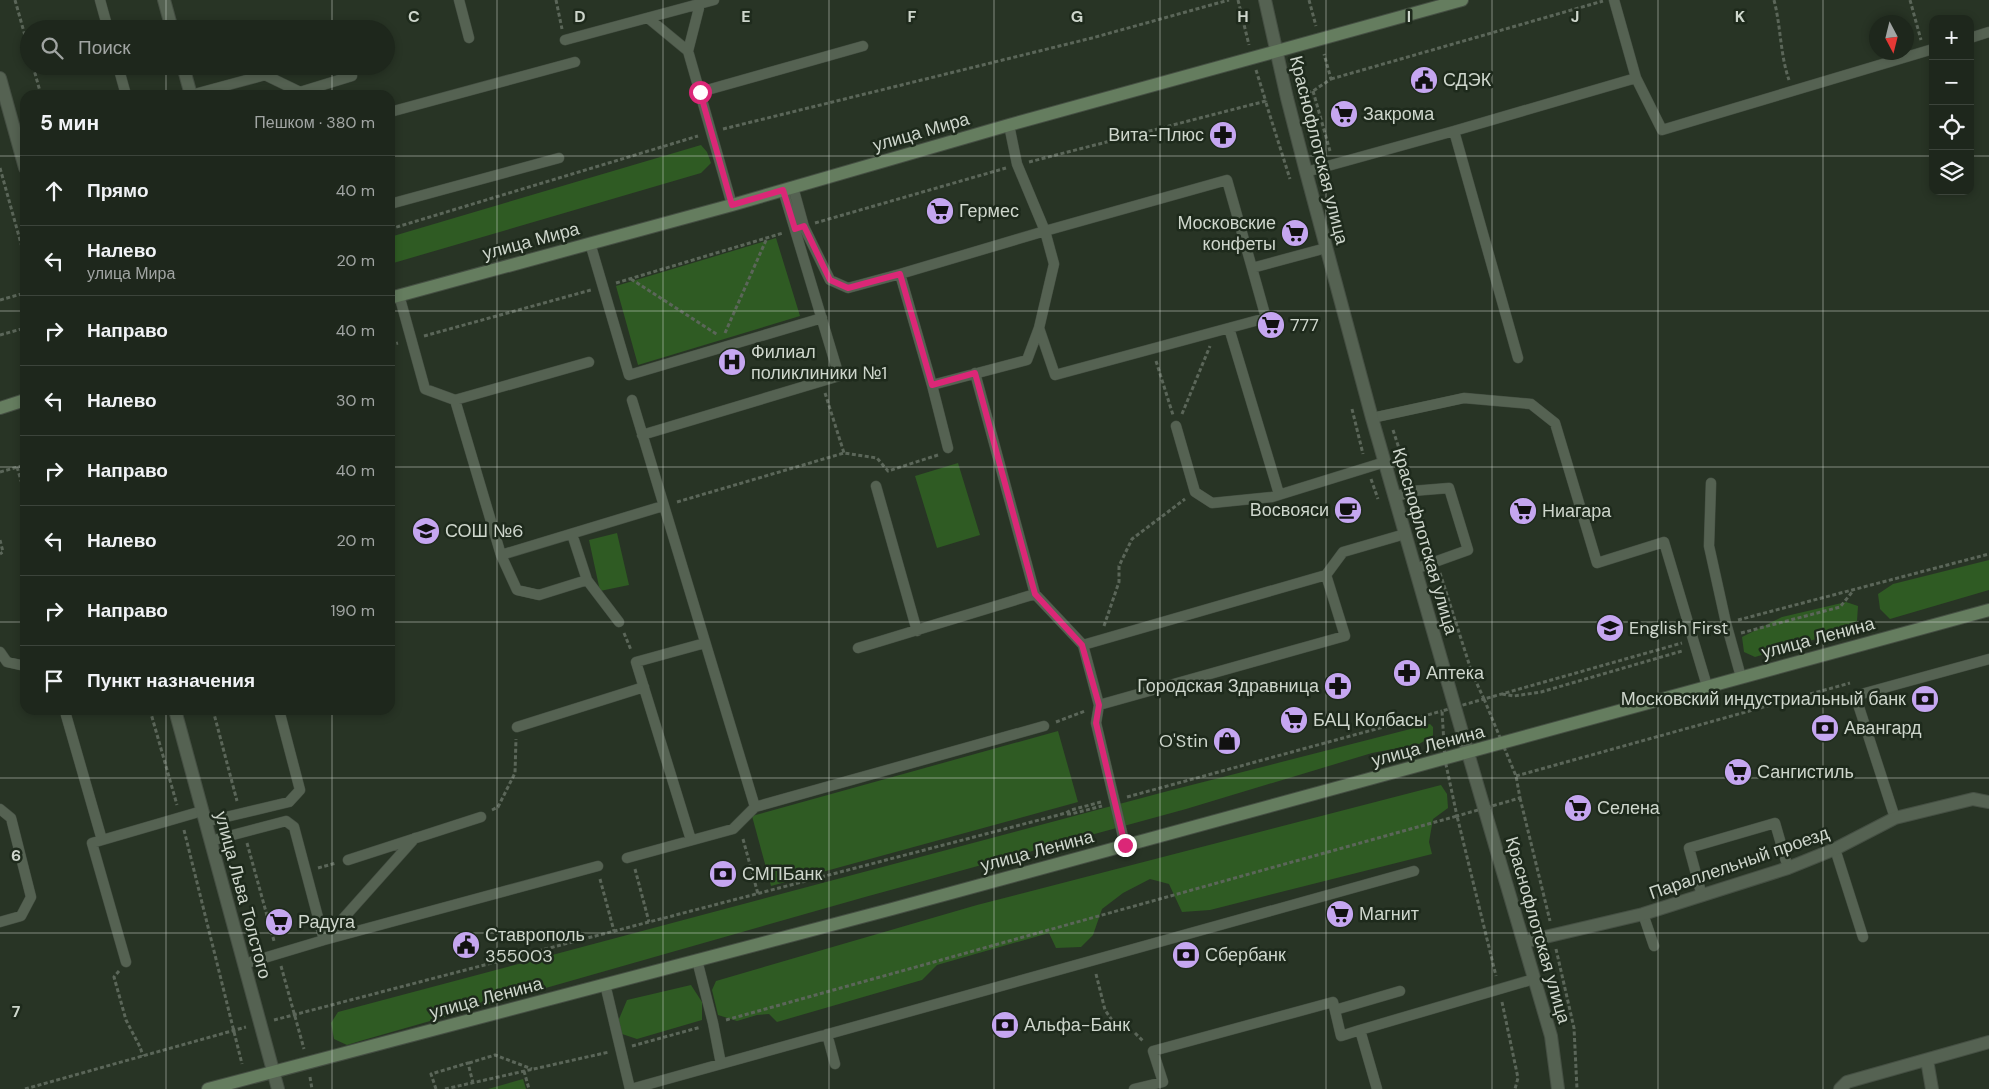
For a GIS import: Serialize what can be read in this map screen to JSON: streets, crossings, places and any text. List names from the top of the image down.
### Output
{
  "streets": {
    "main road": ["улица Мира", "улица Ленина"],
    "street": ["Краснофлотская улица", "Параллельный проезд", "улица Льва Толстого"]
  },
  "crossings": [
    ["улица Мира", "Краснофлотская улица"],
    ["Краснофлотская улица", "улица Ленина"],
    ["Краснофлотская улица", "Параллельный проезд"],
    ["улица Ленина", "улица Льва Толстого"]
  ],
  "places": {
    "public building": ["СДЭК", "Ставрополь 355003"],
    "supermarket": [
      "Закрома",
      "Гермес",
      "Московские конфеты",
      "777",
      "Ниагара",
      "БАЦ Колбасы",
      "Сангистиль",
      "Селена",
      "Магнит",
      "Радуга"
    ],
    "pharmacy": ["Вита-Плюс", "Аптека", "Городская Здравница"],
    "hospital": ["Филиал поликлиники №1"],
    "cafe": ["Восвояси"],
    "school or university": ["СОШ №6", "English First"],
    "bank": [
      "Московский индустриальный банк",
      "Авангард",
      "СМПБанк",
      "Сбербанк",
      "Альфа-Банк"
    ],
    "shop": ["O'Stin"]
  },
  "north": "bottom",
  "page": {
    "map_buttons": ["+", "−"],
    "search": "Поиск",
    "heading": ["5 мин", "Пешком · 380 m"],
    "list": [
      ["Прямо", "40 m"],
      ["Налево", "улица Мира", "20 m"],
      ["Направо", "40 m"],
      ["Налево", "30 m"],
      ["Направо", "40 m"],
      ["Налево", "20 m"],
      ["Направо", "190 m"],
      "Пункт назначения"
    ]
  },
  "grid": {
    "columns": [
      "C",
      "D",
      "E",
      "F",
      "G",
      "H",
      "I",
      "J",
      "K"
    ],
    "rows": ["6", "7"]
  }
}
